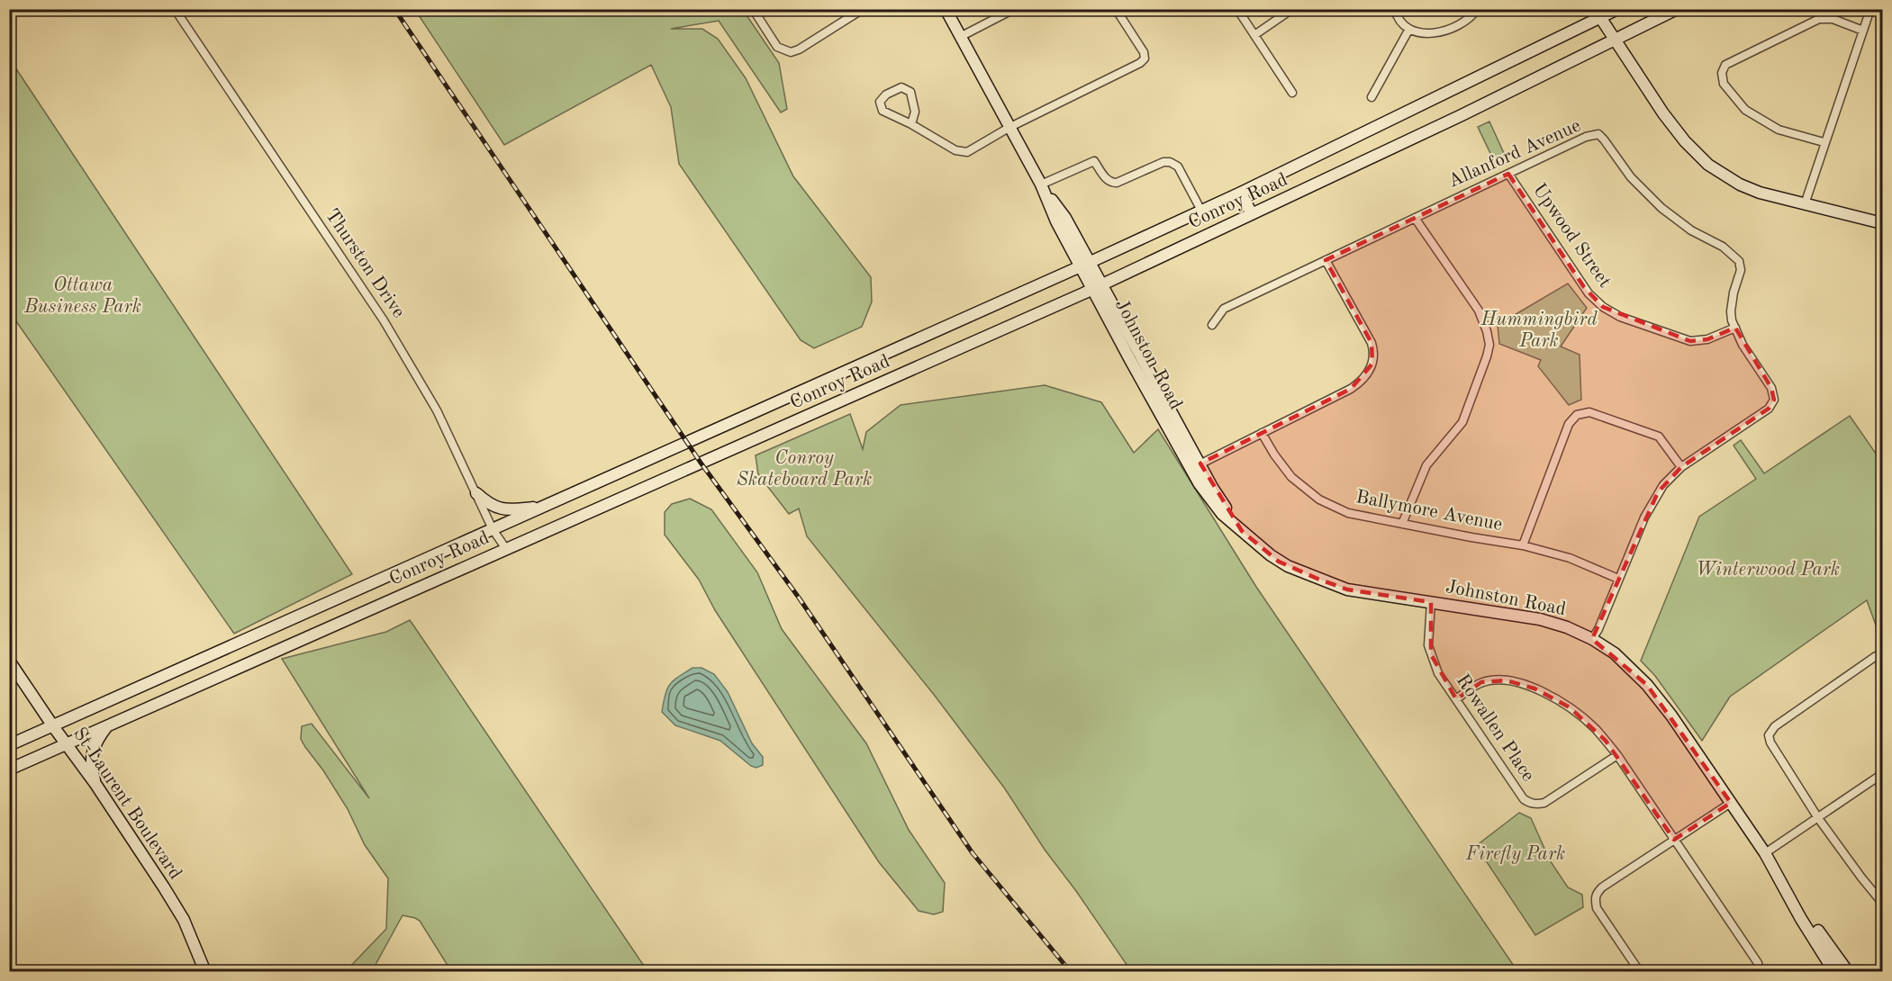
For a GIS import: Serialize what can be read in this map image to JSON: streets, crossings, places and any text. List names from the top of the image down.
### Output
{
  "streets": {
    "main road": ["Conroy Road", "Johnston Road", "St-Laurent Boulevard"],
    "street": [
      "Allanford Avenue",
      "Upwood Street",
      "Thurston Drive",
      "Ballymore Avenue",
      "Rowallen Place"
    ]
  },
  "crossings": [
    ["Allanford Avenue", "Upwood Street"],
    ["Allanford Avenue", "Johnston Road"],
    ["Allanford Avenue", "Ballymore Avenue"],
    ["Conroy Road", "Thurston Drive"],
    ["Conroy Road", "Johnston Road"],
    ["Conroy Road", "St-Laurent Boulevard"],
    ["Johnston Road", "Rowallen Place"]
  ],
  "parks": [
    "Ottawa Business Park",
    "Hummingbird Park",
    "Conroy Skateboard Park",
    "Winterwood Park",
    "Firefly Park"
  ]
}
